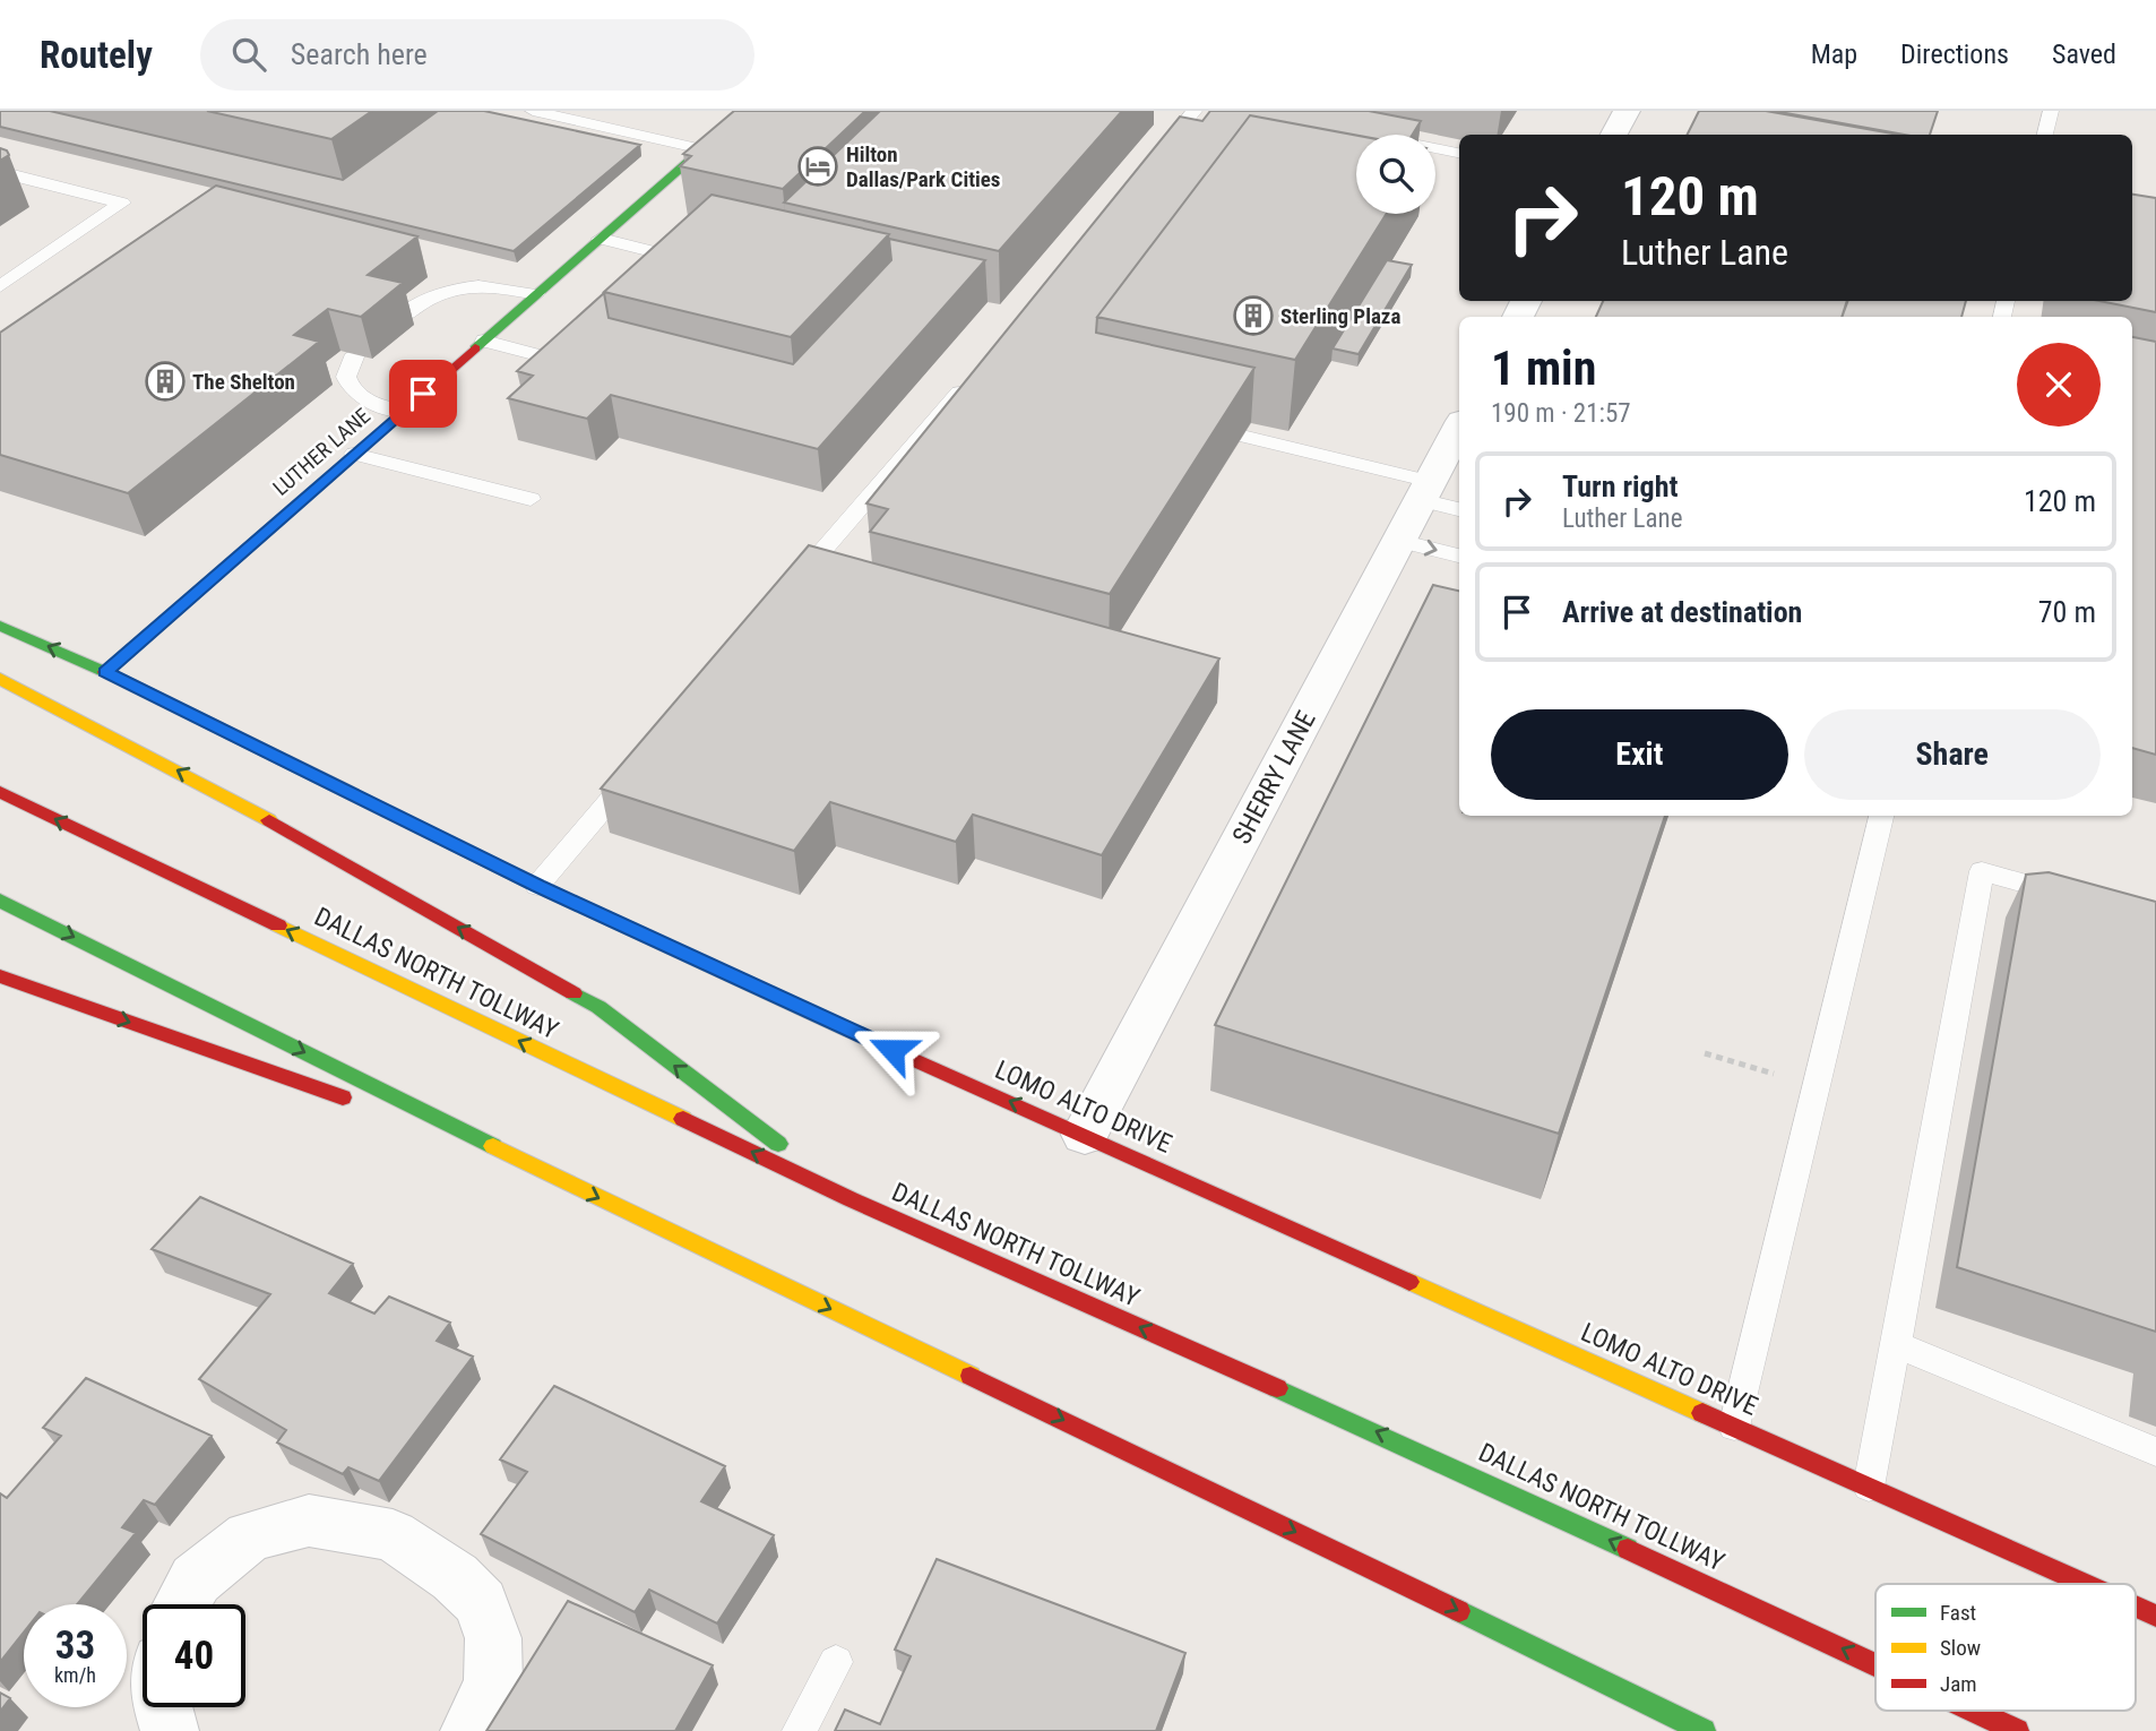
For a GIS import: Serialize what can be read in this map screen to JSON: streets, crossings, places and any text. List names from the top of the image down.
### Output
{
  "streets": {
    "main road": ["LUTHER LANE", "DALLAS NORTH TOLLWAY", "LOMO ALTO DRIVE"],
    "street": ["SHERRY LANE"]
  },
  "crossings": [
    ["LUTHER LANE", "LOMO ALTO DRIVE"],
    ["SHERRY LANE", "LOMO ALTO DRIVE"]
  ],
  "places": {
    "hotel": ["Hilton Dallas/Park Cities"],
    "building": ["Sterling Plaza", "The Shelton"]
  },
  "legend": ["Fast", "Slow", "Jam"],
  "page": {
    "header": "Routely",
    "search": "Search here",
    "nav": ["Map", "Directions", "Saved"],
    "turn": ["120 m", "Luther Lane"],
    "heading": ["1 min", "190 m · 21:57"],
    "list": [
      {
        "name": "Turn right",
        "note": "Luther Lane",
        "value": "120 m"
      },
      {
        "name": "Arrive at destination",
        "value": "70 m"
      }
    ],
    "buttons": ["Exit", "Share"],
    "speed": "33 km/h",
    "limit": "40"
  }
}
